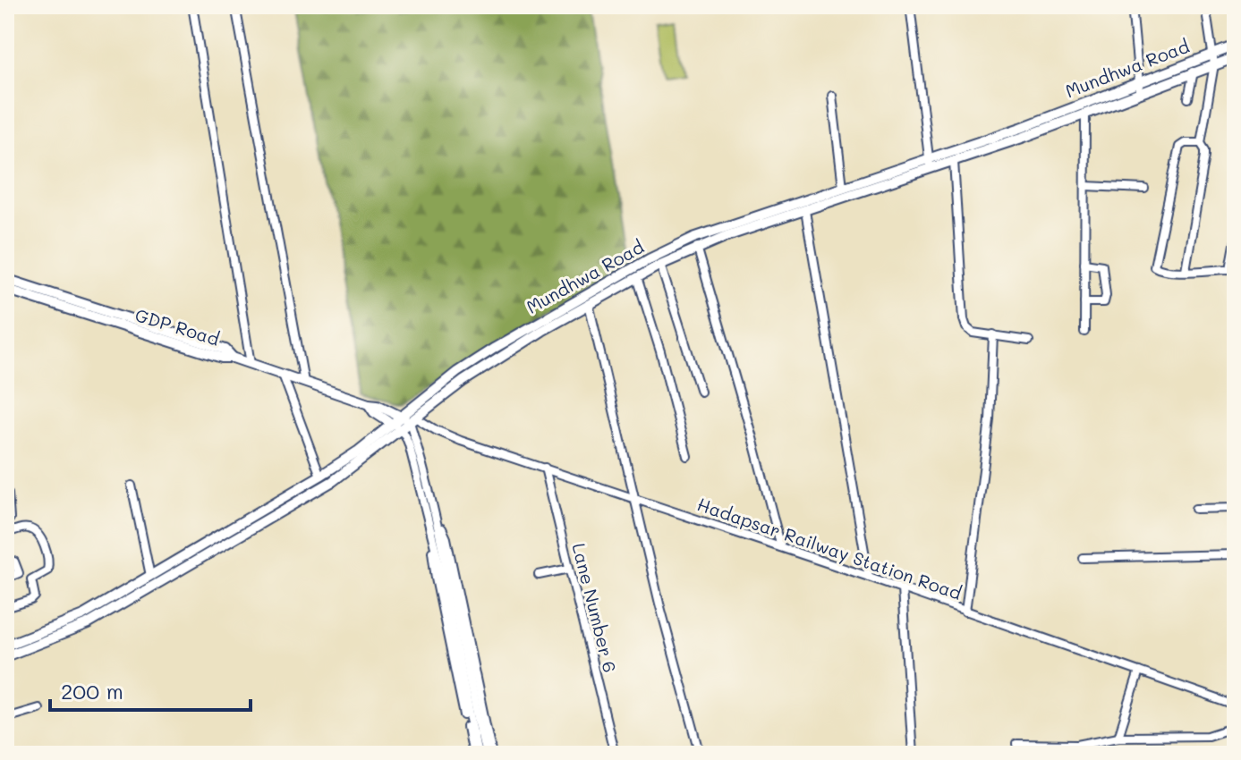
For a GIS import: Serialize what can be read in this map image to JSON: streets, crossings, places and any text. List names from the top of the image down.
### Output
{
  "streets": {
    "main road": ["Mundhwa Road", "GDP Road"],
    "street": ["Hadapsar Railway Station Road", "Lane Number 6"]
  },
  "crossings": [
    ["Mundhwa Road", "Hadapsar Railway Station Road"],
    ["Hadapsar Railway Station Road", "Lane Number 6"]
  ],
  "scale_bar": "200 m"
}
